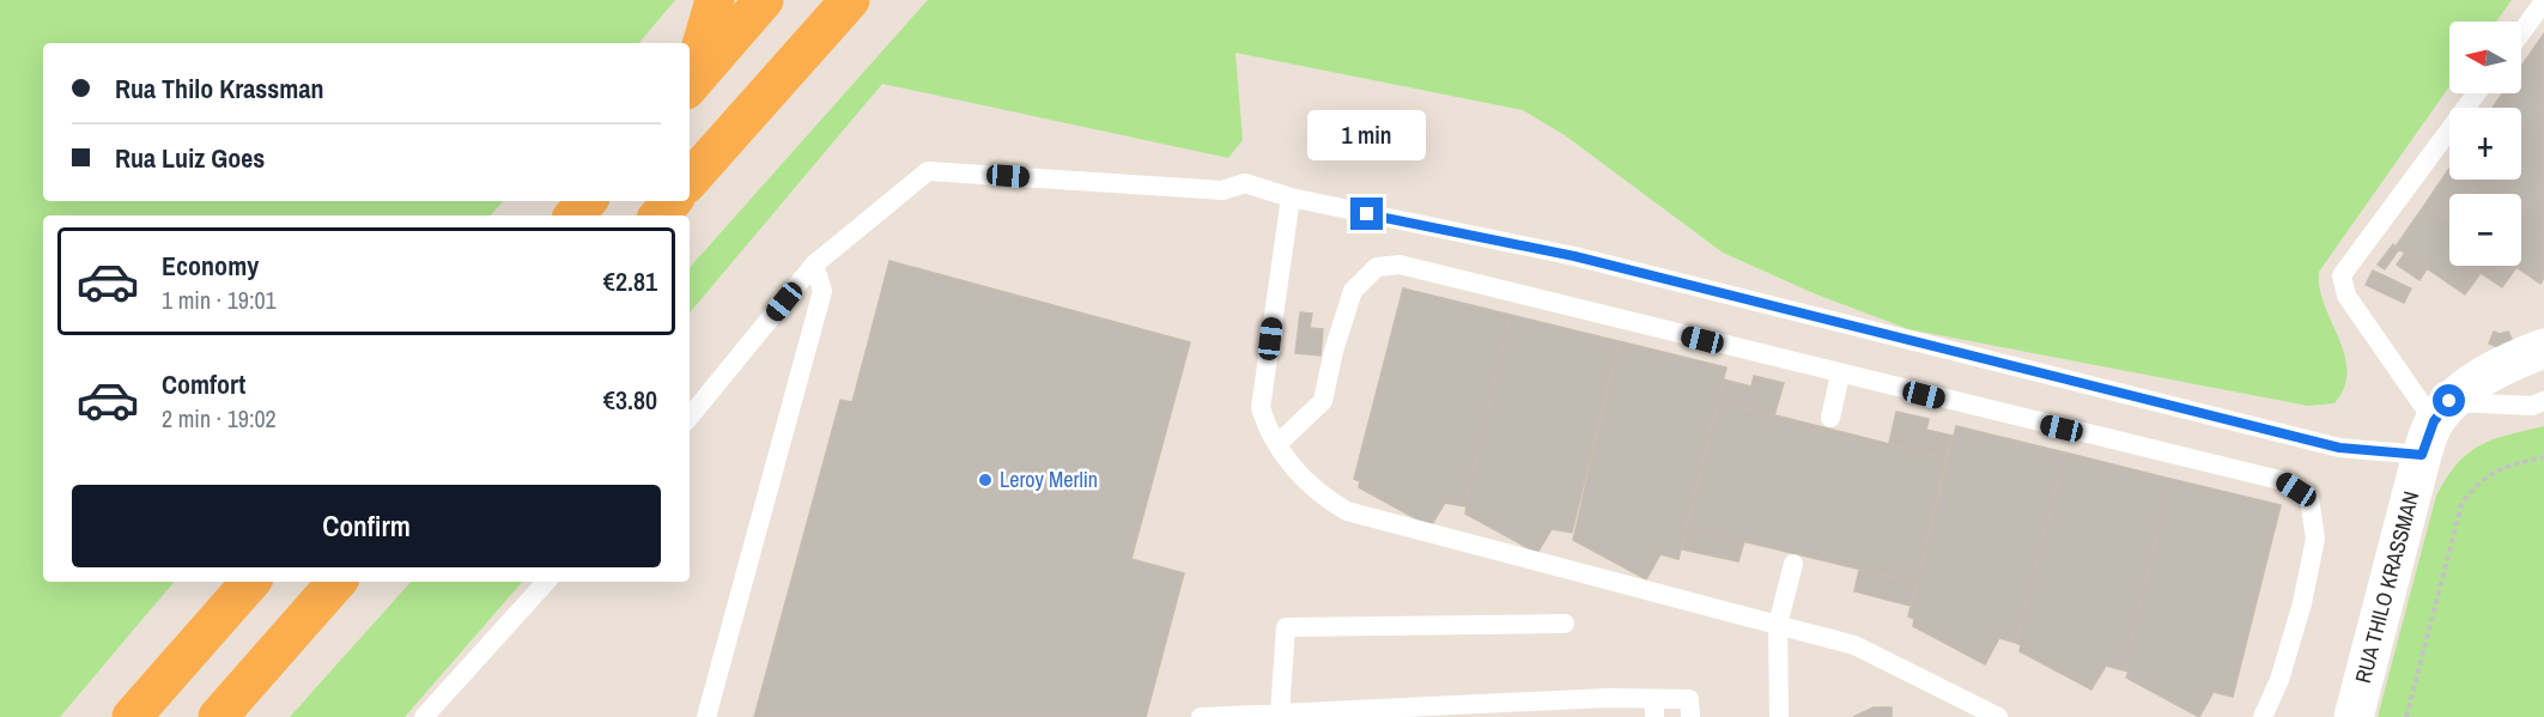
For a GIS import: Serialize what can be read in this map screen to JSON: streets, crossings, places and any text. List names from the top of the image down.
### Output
{
  "streets": {
    "street": ["RUA THILO KRASSMAN"]
  },
  "places": ["Leroy Merlin"],
  "north": "left",
  "page": {
    "map_buttons": ["+", "−"],
    "banner": ["Rua Thilo Krassman", "Rua Luiz Goes"],
    "bubble": "1 min",
    "list": [
      {
        "name": "Economy",
        "note": "1 min · 19:01",
        "value": "€2.81"
      },
      {
        "name": "Comfort",
        "note": "2 min · 19:02",
        "value": "€3.80"
      }
    ],
    "buttons": "Confirm"
  }
}
